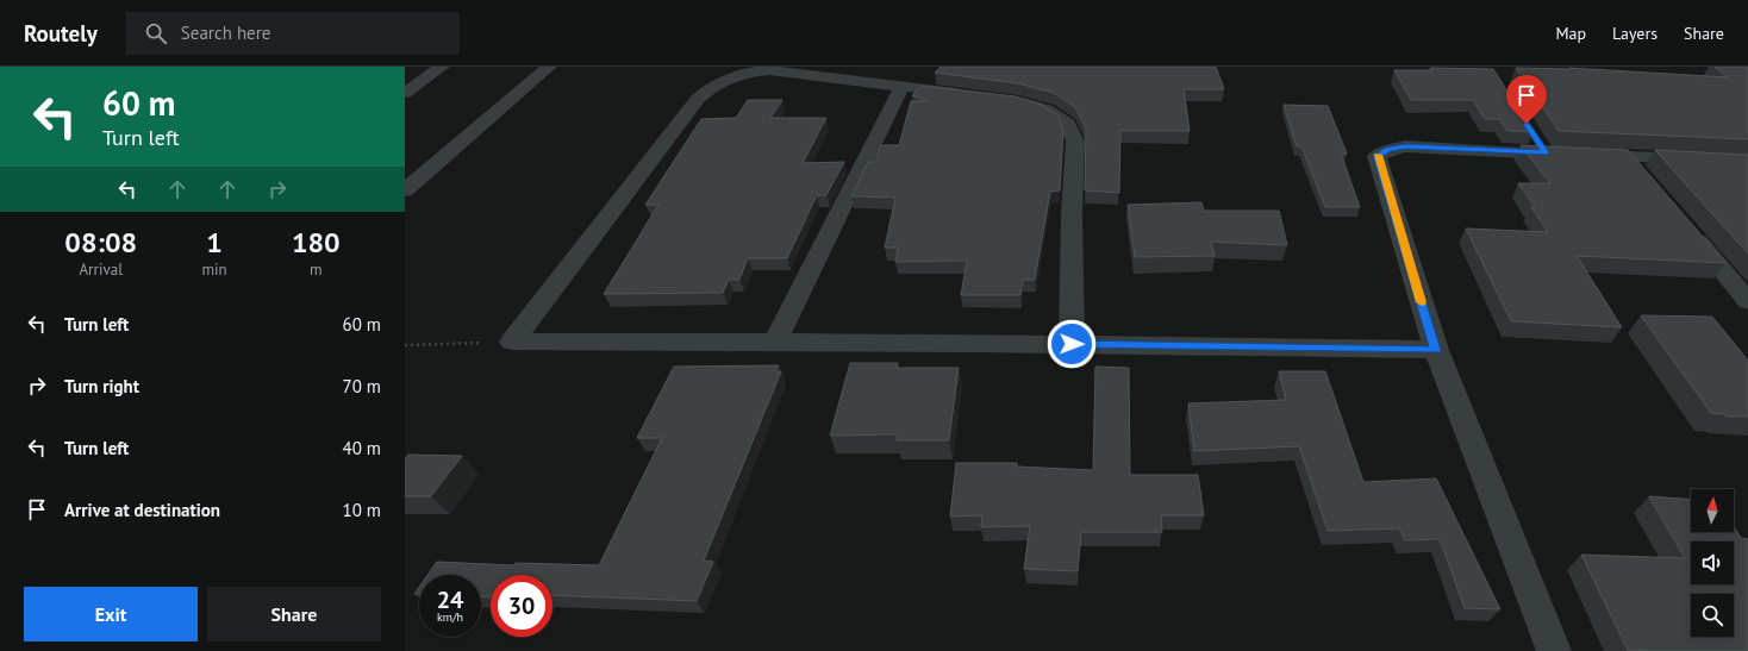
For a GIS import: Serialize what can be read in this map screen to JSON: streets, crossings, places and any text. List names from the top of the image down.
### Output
{
  "north": "top",
  "page": {
    "header": "Routely",
    "search": "Search here",
    "nav": ["Map", "Layers", "Share"],
    "turn": ["60 m", "Turn left"],
    "eta": [
      "08:08",
      "Arrival",
      "1",
      "min",
      "180",
      "m"
    ],
    "list": [
      {
        "name": "Turn left",
        "value": "60 m"
      },
      {
        "name": "Turn right",
        "value": "70 m"
      },
      {
        "name": "Turn left",
        "value": "40 m"
      },
      {
        "name": "Arrive at destination",
        "value": "10 m"
      }
    ],
    "speed": "24 km/h",
    "limit": "30",
    "buttons": ["Exit", "Share"]
  }
}
